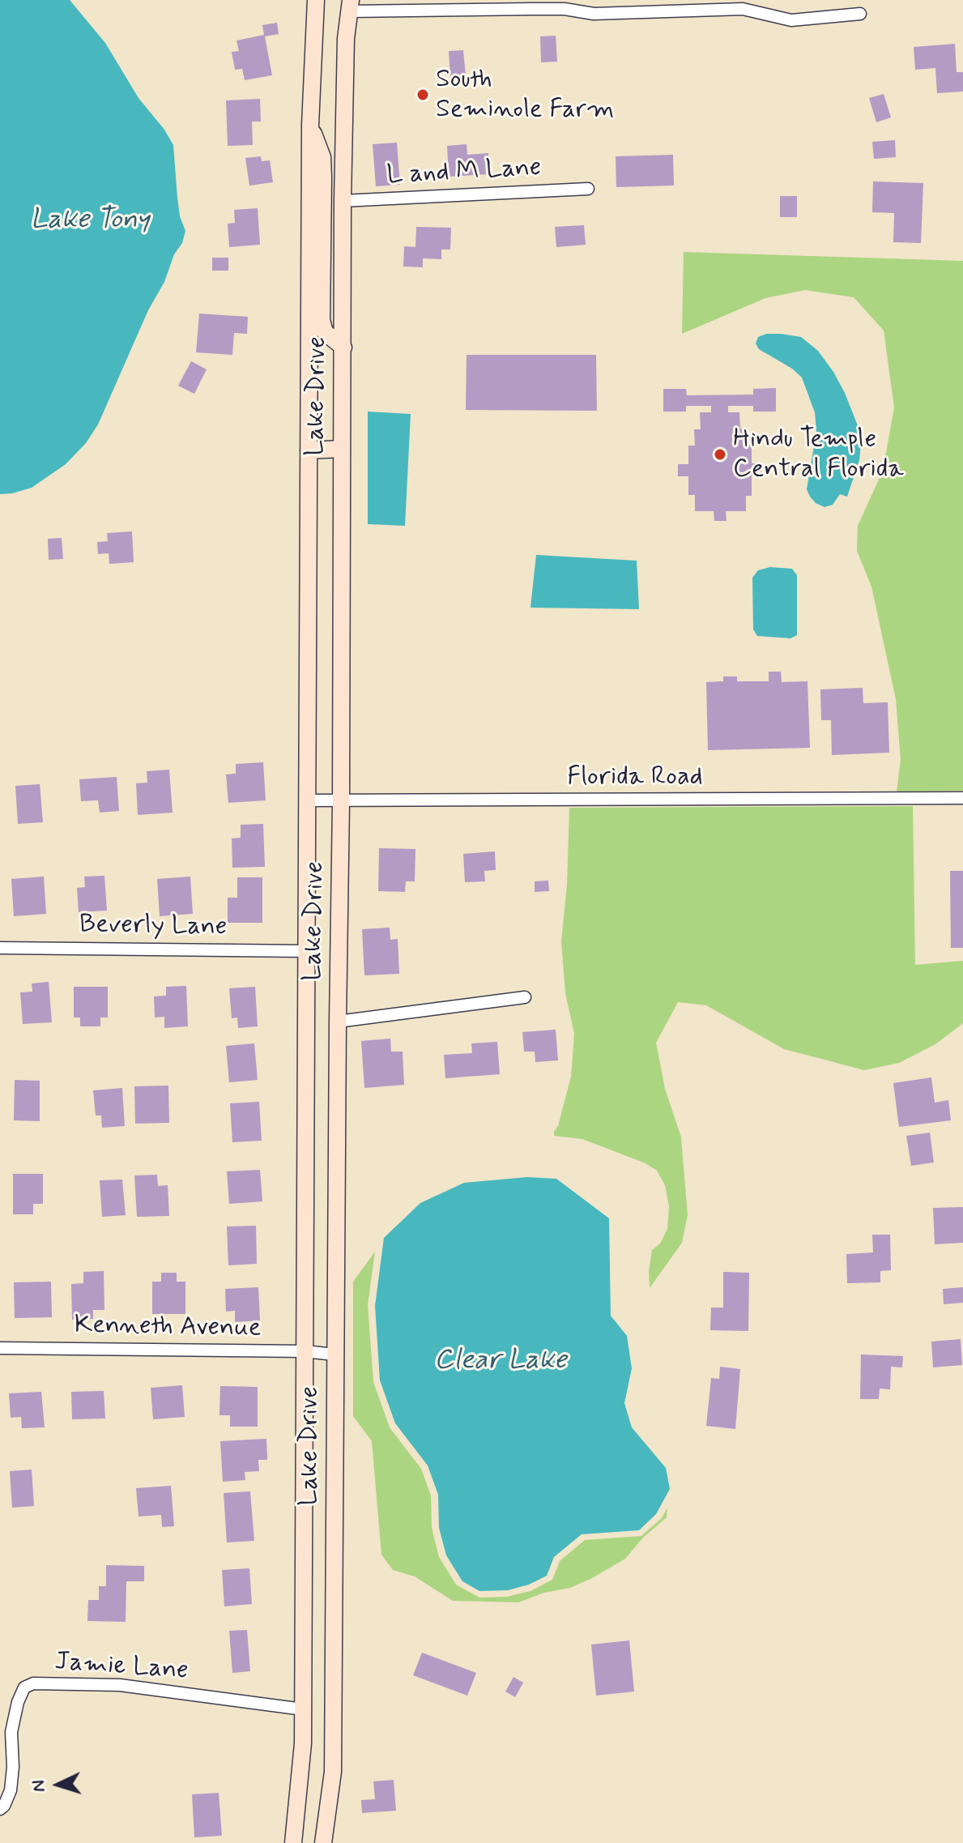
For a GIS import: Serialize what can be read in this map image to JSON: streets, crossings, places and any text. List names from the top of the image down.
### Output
{
  "streets": {
    "main road": ["Lake Drive"],
    "street": [
      "L and M Lane",
      "Florida Road",
      "Beverly Lane",
      "Kenneth Avenue",
      "Jamie Lane"
    ]
  },
  "crossings": [
    ["L and M Lane", "Lake Drive"],
    ["Lake Drive", "Florida Road"],
    ["Lake Drive", "Beverly Lane"],
    ["Lake Drive", "Kenneth Avenue"],
    ["Lake Drive", "Jamie Lane"]
  ],
  "water": ["Lake Tony", "Clear Lake"],
  "places": ["South Seminole Farm", "Hindu Temple Central Florida"],
  "north": "left"
}
